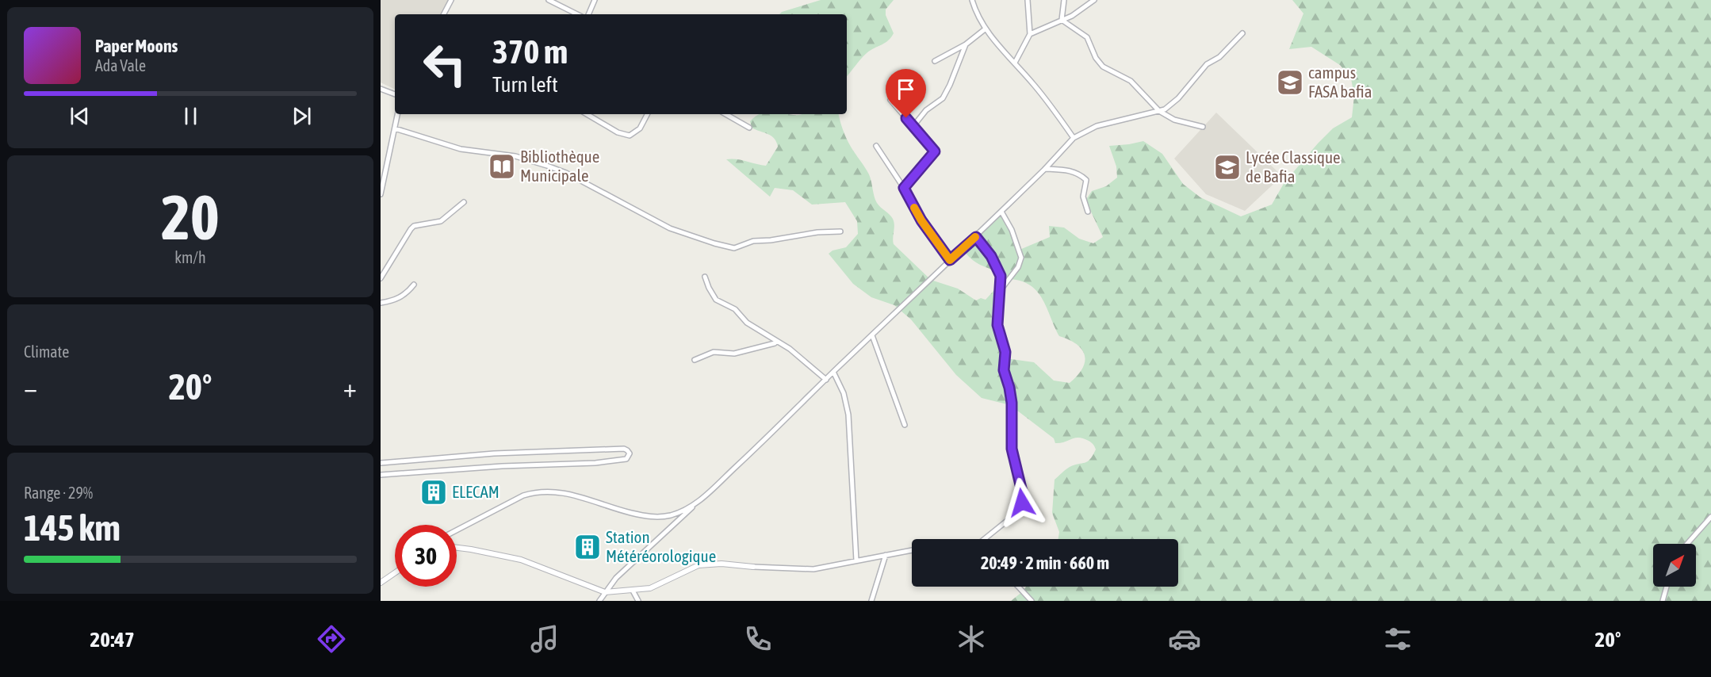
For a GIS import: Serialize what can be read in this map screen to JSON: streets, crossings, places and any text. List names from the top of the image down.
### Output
{
  "places": {
    "school or university": ["campus FASA bafia", "Lycée Classique de Bafia"],
    "library": ["Bibliothèque Municipale"],
    "building": ["ELECAM", "Station Météréorologique"]
  },
  "north": "top right",
  "page": {
    "turn": ["370 m", "Turn left"],
    "song": ["Paper Moons", "Ada Vale"],
    "tile": [
      ["20", "km/h"],
      "Climate",
      ["Range · 29%", "145 km"]
    ],
    "heat": ["−", "20°", "+"],
    "limit": "30",
    "trip": "20:49 · 2 min · 660 m",
    "tabs": ["20:47", "20°"]
  }
}
